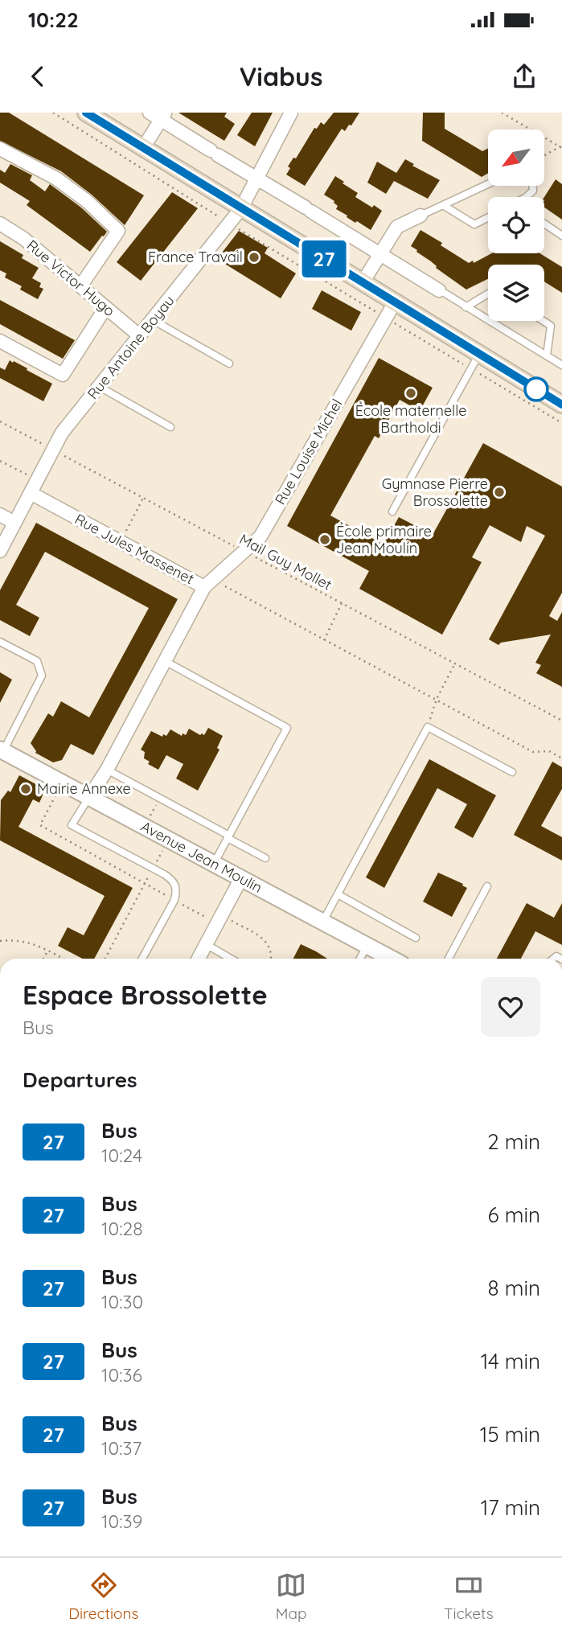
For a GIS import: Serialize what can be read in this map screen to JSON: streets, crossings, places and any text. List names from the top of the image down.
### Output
{
  "streets": {
    "street": [
      "Rue Victor Hugo",
      "Rue Antoine Boyau",
      "Rue Louise Michel",
      "Rue Jules Massenet",
      "Avenue Jean Moulin"
    ],
    "path": ["Mail Guy Mollet"]
  },
  "crossings": [
    ["Rue Victor Hugo", "Rue Antoine Boyau"],
    ["Rue Antoine Boyau", "Rue Jules Massenet"],
    ["Rue Antoine Boyau", "Mail Guy Mollet"],
    ["Rue Louise Michel", "Rue Jules Massenet"],
    ["Rue Louise Michel", "Mail Guy Mollet"],
    ["Rue Jules Massenet", "Avenue Jean Moulin"]
  ],
  "places": [
    "France Travail",
    "École maternelle Bartholdi",
    "Gymnase Pierre Brossolette",
    "École primaire Jean Moulin",
    "Mairie Annexe"
  ],
  "lines": ["bus line 27"],
  "north": "bottom left",
  "page": {
    "status": "10:22",
    "header": "Viabus",
    "on_map": "27",
    "heading": [
      ["Espace Brossolette", "Bus"],
      "Departures"
    ],
    "list": [
      {
        "mark": "27",
        "name": "Bus",
        "note": "10:24",
        "value": "2 min"
      },
      {
        "mark": "27",
        "name": "Bus",
        "note": "10:28",
        "value": "6 min"
      },
      {
        "mark": "27",
        "name": "Bus",
        "note": "10:30",
        "value": "8 min"
      },
      {
        "mark": "27",
        "name": "Bus",
        "note": "10:36",
        "value": "14 min"
      },
      {
        "mark": "27",
        "name": "Bus",
        "note": "10:37",
        "value": "15 min"
      },
      {
        "mark": "27",
        "name": "Bus",
        "note": "10:39",
        "value": "17 min"
      }
    ],
    "tabs": ["Directions", "Map", "Tickets"]
  }
}
